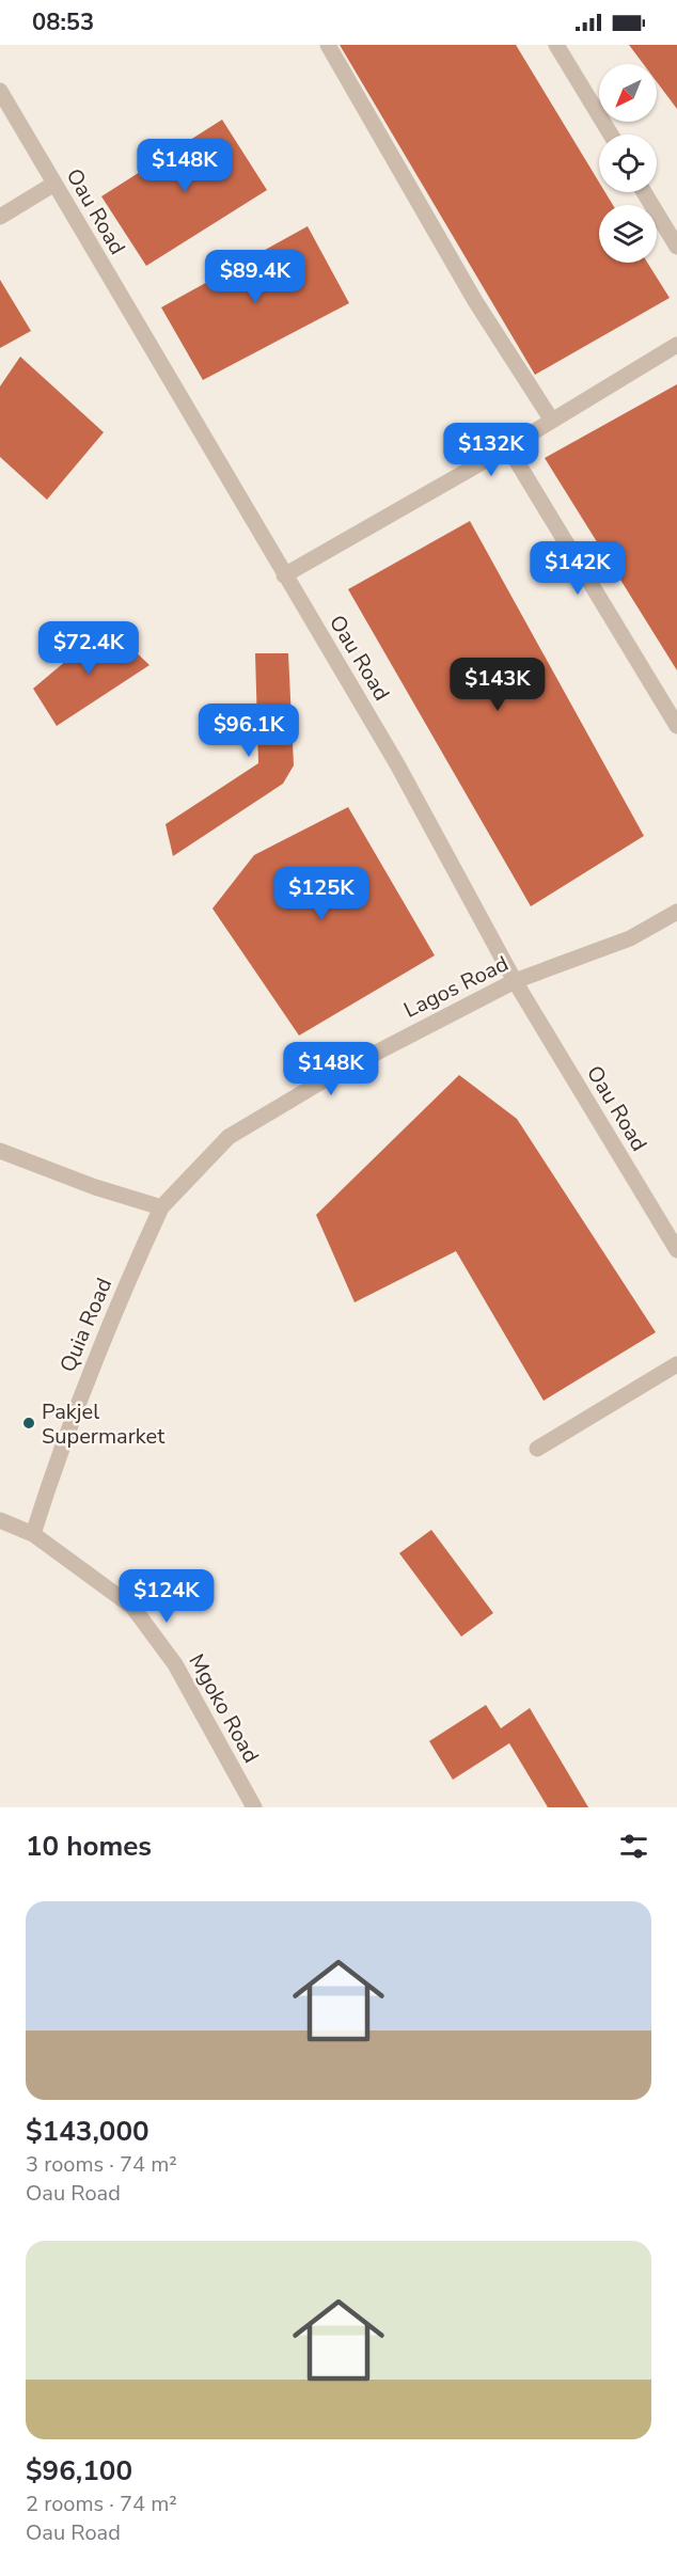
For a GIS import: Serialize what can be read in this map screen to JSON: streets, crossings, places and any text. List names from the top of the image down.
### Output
{
  "streets": {
    "street": [
      "Oau Road",
      "Lagos Road",
      "Quia Road",
      "Mgoko Road"
    ]
  },
  "crossings": [
    ["Oau Road", "Lagos Road"],
    ["Lagos Road", "Quia Road"],
    ["Quia Road", "Mgoko Road"]
  ],
  "places": ["Pakjel Supermarket"],
  "north": "bottom left",
  "page": {
    "status": "08:53",
    "price": [
      "$148K",
      "$89.4K",
      "$132K",
      "$142K",
      "$72.4K",
      "$143K",
      "$96.1K",
      "$125K",
      "$148K",
      "$124K"
    ],
    "heading": "10 homes",
    "list": [
      {
        "name": "$143,000",
        "note": "3 rooms · 74 m² · Oau Road"
      },
      {
        "name": "$96,100",
        "note": "2 rooms · 74 m² · Oau Road"
      }
    ]
  }
}
